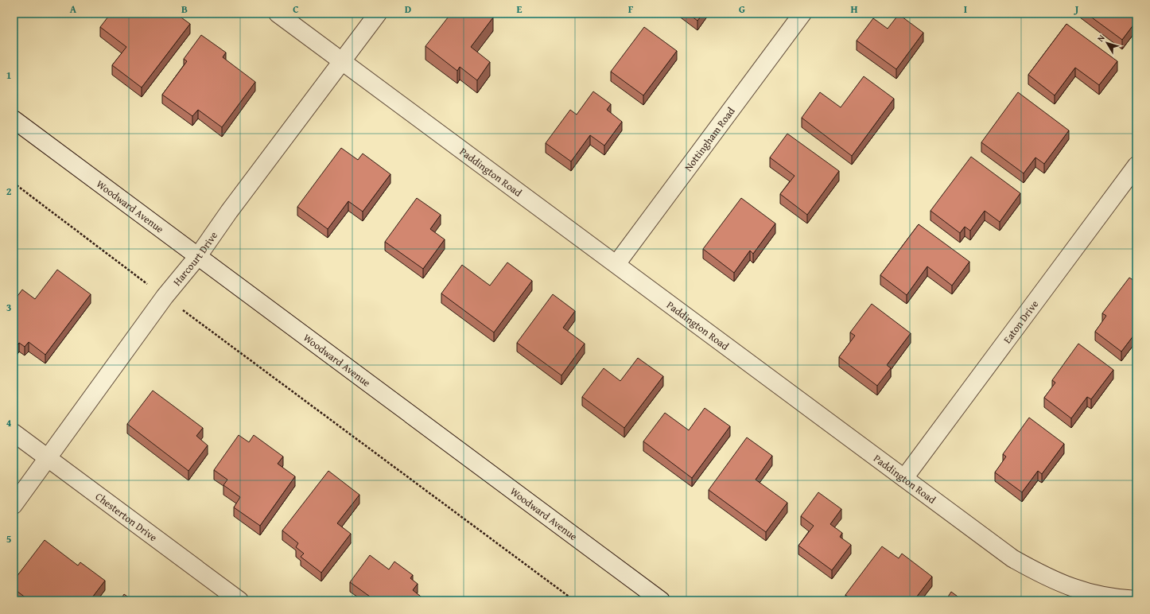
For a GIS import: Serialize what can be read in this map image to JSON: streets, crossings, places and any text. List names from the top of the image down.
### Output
{
  "streets": {
    "street": [
      "Nottingham Road",
      "Paddington Road",
      "Woodward Avenue",
      "Harcourt Drive",
      "Eaton Drive",
      "Chesterton Drive"
    ]
  },
  "crossings": [
    ["Nottingham Road", "Paddington Road"],
    ["Paddington Road", "Harcourt Drive"],
    ["Paddington Road", "Eaton Drive"],
    ["Woodward Avenue", "Harcourt Drive"],
    ["Harcourt Drive", "Chesterton Drive"]
  ],
  "north": "top left",
  "grid": {
    "columns": [
      "A",
      "B",
      "C",
      "D",
      "E",
      "F",
      "G",
      "H",
      "I",
      "J"
    ],
    "rows": [
      "1",
      "2",
      "3",
      "4",
      "5"
    ]
  }
}
